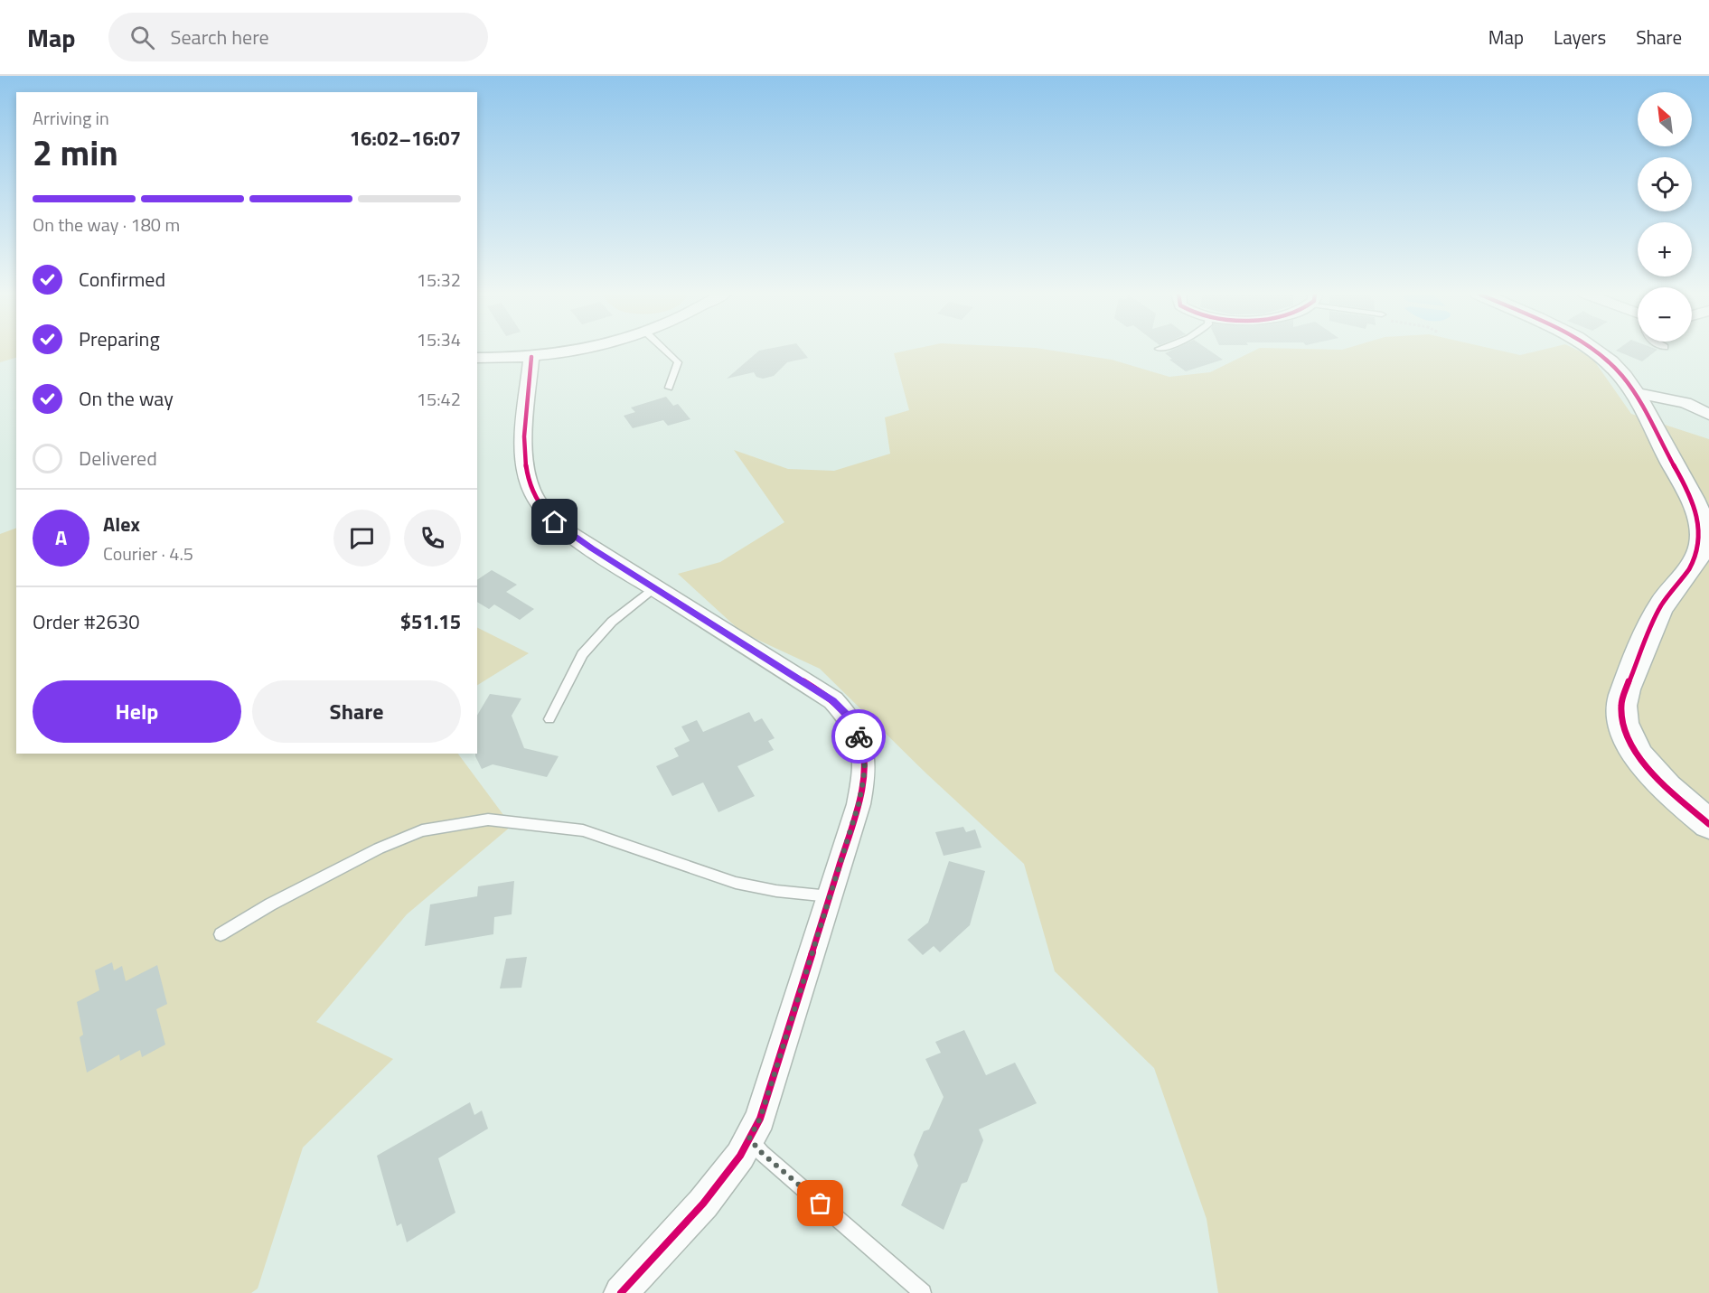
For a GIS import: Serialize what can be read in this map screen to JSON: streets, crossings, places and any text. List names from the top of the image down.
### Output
{
  "north": "top left",
  "page": {
    "header": "Map",
    "search": "Search here",
    "nav": ["Map", "Layers", "Share"],
    "map_buttons": ["+", "−"],
    "heading": ["2 min", "Arriving in", "16:02–16:07"],
    "panel": [
      "Alex",
      "Courier · 4.5",
      "Order #2630",
      "$51.15"
    ],
    "bar": "On the way · 180 m",
    "list": [
      ["Confirmed", "15:32"],
      ["Preparing", "15:34"],
      ["On the way", "15:42"],
      "Delivered"
    ],
    "round": "A",
    "buttons": ["Help", "Share"]
  }
}
